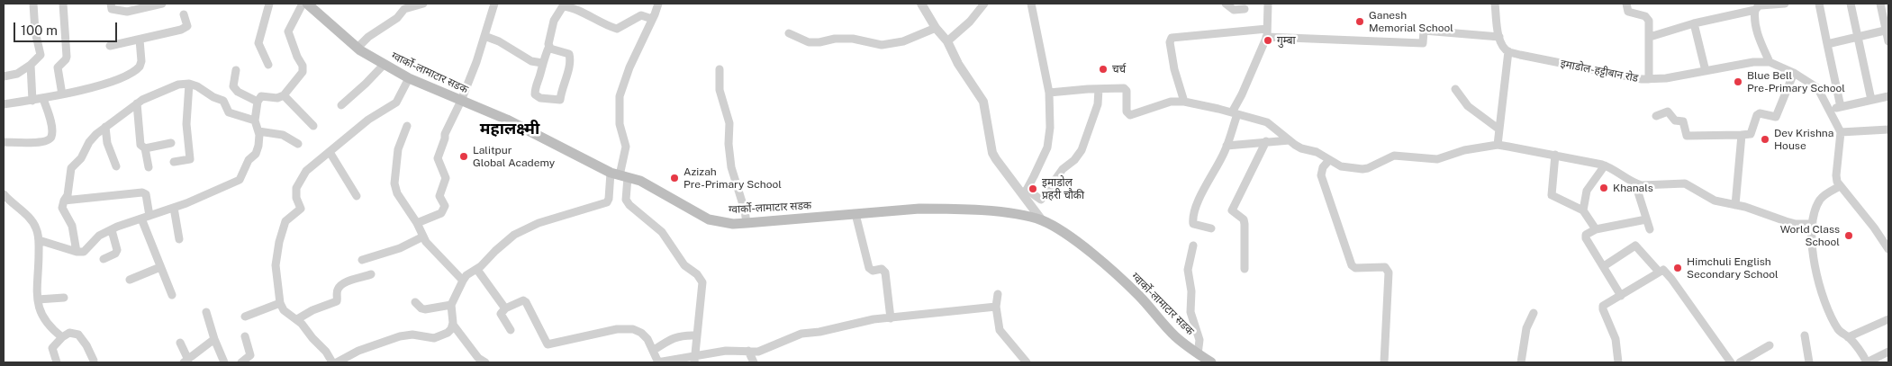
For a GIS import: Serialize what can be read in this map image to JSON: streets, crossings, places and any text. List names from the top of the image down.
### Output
{
  "streets": {
    "main road": ["ग्वार्को-लामाटार सडक"],
    "street": ["इमाडोल-हट्टीबान रोड"]
  },
  "districts": ["महालक्ष्मी"],
  "places": [
    "Ganesh Memorial School",
    "गुम्बा",
    "चर्च",
    "Blue Bell Pre-Primary School",
    "Dev Krishna House",
    "Lalitpur Global Academy",
    "Azizah Pre-Primary School",
    "Khanals",
    "इमाडोल प्रहरी चौकी",
    "World Class School",
    "Himchuli English Secondary School"
  ],
  "scale_bar": "100 m"
}
